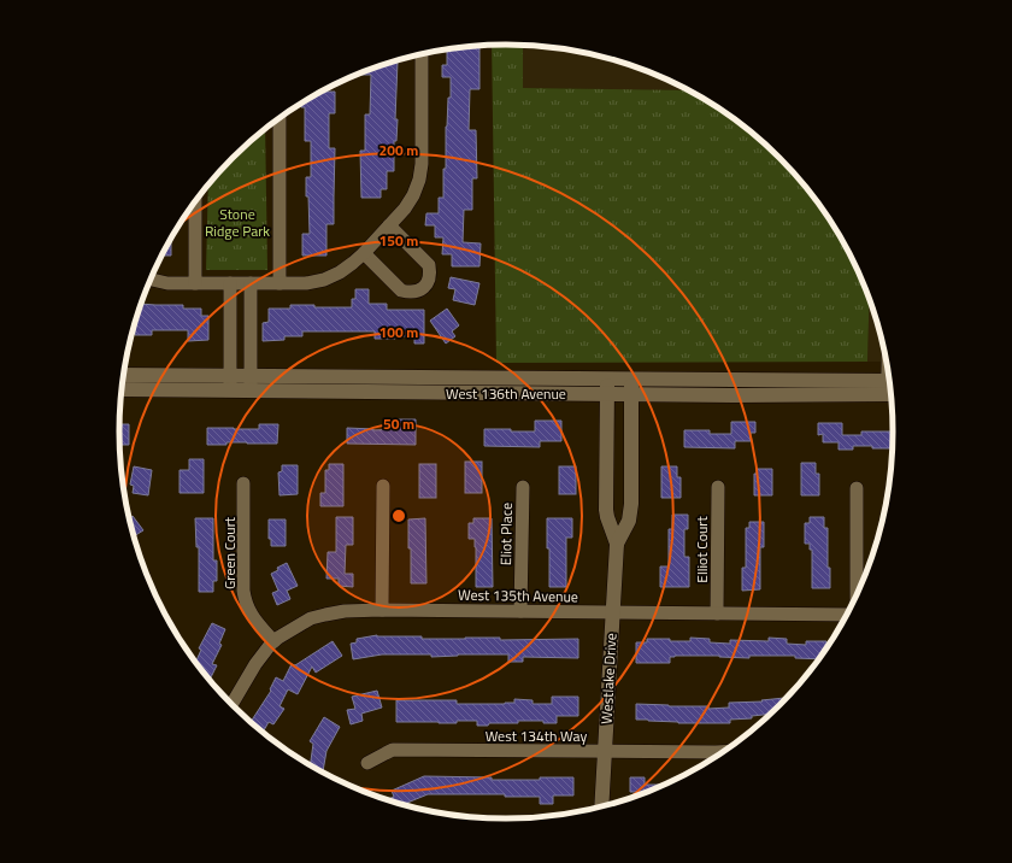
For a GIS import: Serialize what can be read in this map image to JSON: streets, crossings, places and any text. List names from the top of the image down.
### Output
{
  "streets": {
    "main road": ["West 136th Avenue", "Westlake Drive"],
    "street": [
      "Eliot Place",
      "Elliot Court",
      "Green Court",
      "West 135th Avenue",
      "West 134th Way"
    ]
  },
  "crossings": [
    ["West 136th Avenue", "Westlake Drive"],
    ["Eliot Place", "West 135th Avenue"],
    ["Elliot Court", "West 135th Avenue"],
    ["Green Court", "West 135th Avenue"],
    ["West 135th Avenue", "Westlake Drive"],
    ["Westlake Drive", "West 134th Way"]
  ],
  "parks": ["Stone Ridge Park"],
  "rings": [
    "200 m",
    "150 m",
    "100 m",
    "50 m"
  ]
}
